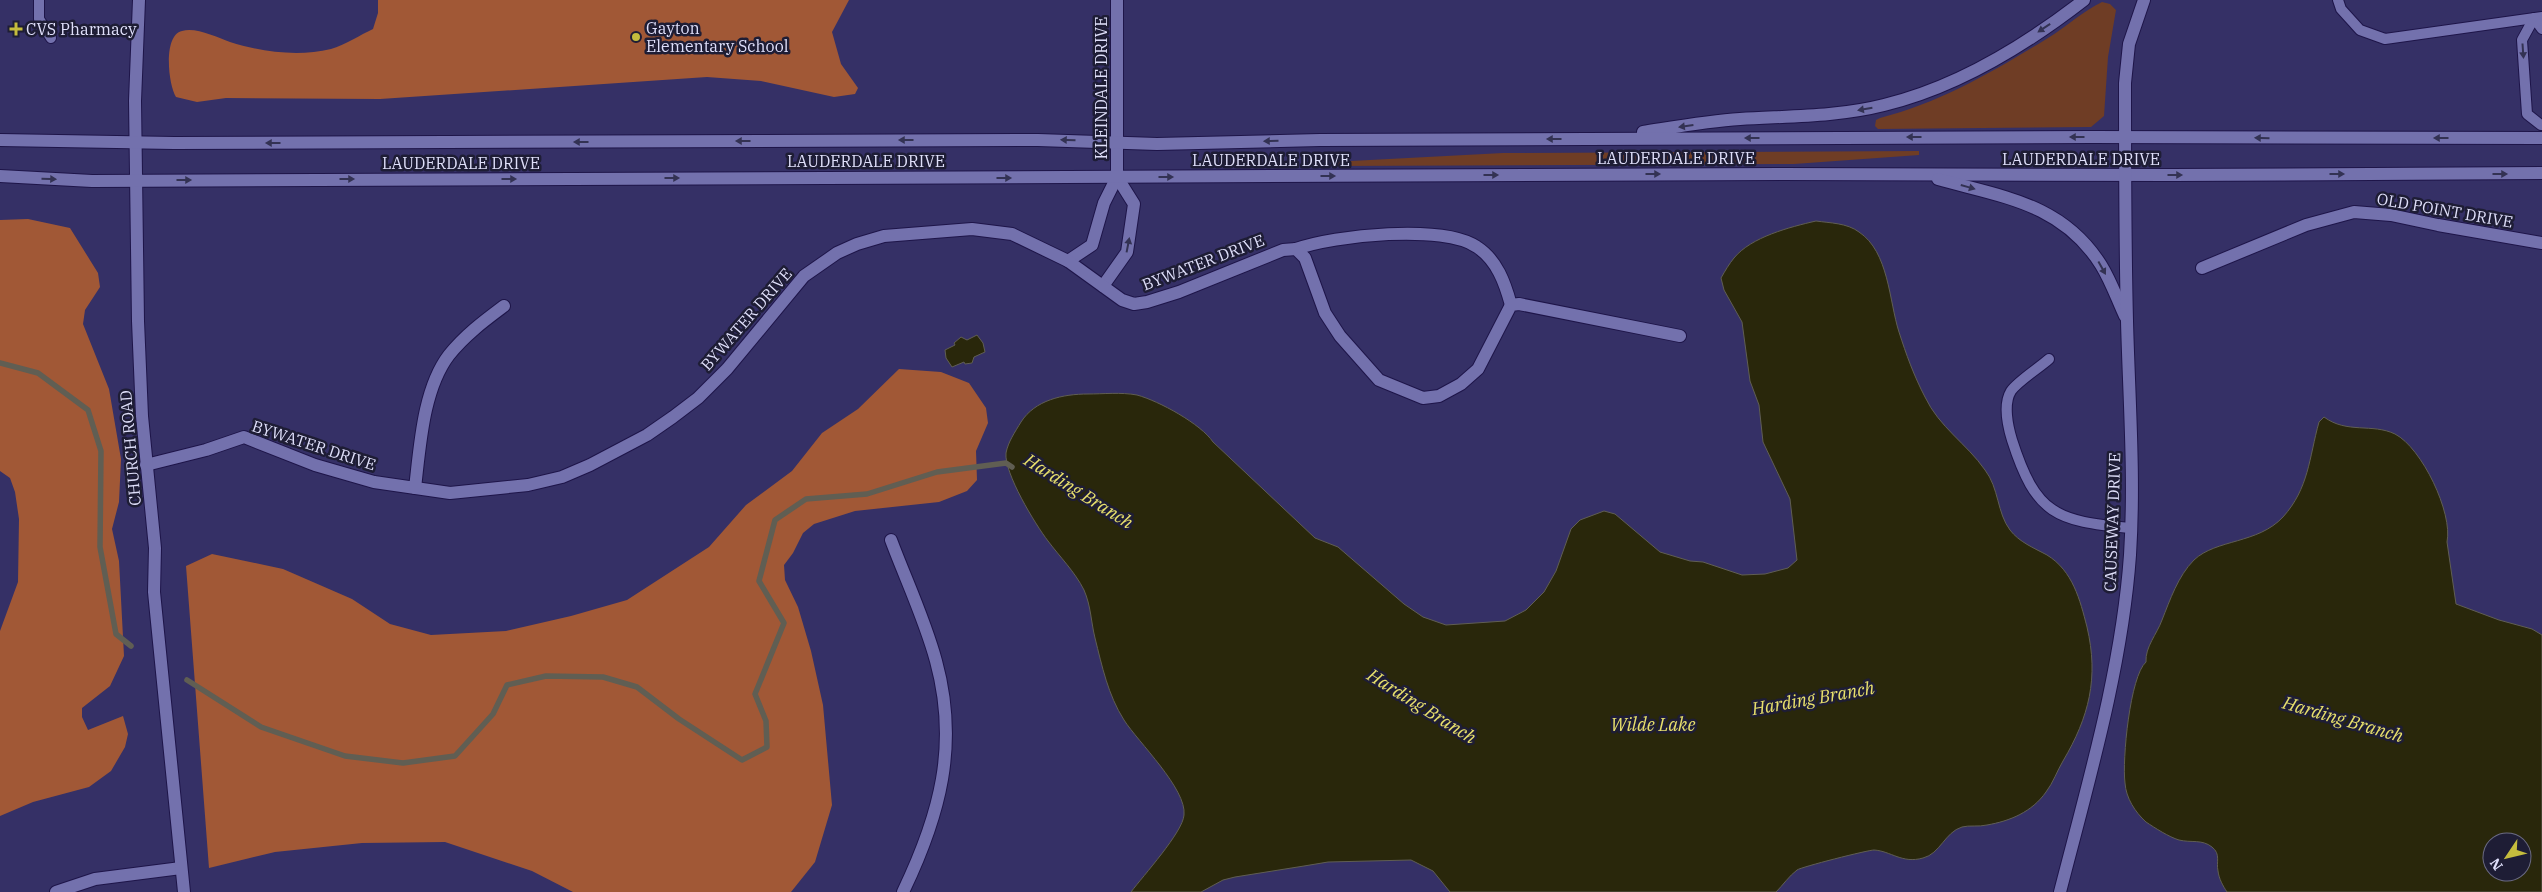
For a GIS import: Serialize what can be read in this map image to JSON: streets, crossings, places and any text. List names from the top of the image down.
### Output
{
  "streets": {
    "main road": [
      "KLEINDALE DRIVE",
      "LAUDERDALE DRIVE",
      "OLD POINT DRIVE",
      "BYWATER DRIVE",
      "CHURCH ROAD",
      "CAUSEWAY DRIVE"
    ]
  },
  "crossings": [
    ["KLEINDALE DRIVE", "LAUDERDALE DRIVE"],
    ["KLEINDALE DRIVE", "BYWATER DRIVE"],
    ["LAUDERDALE DRIVE", "CHURCH ROAD"],
    ["LAUDERDALE DRIVE", "CAUSEWAY DRIVE"],
    ["BYWATER DRIVE", "CHURCH ROAD"]
  ],
  "water": ["Harding Branch", "Wilde Lake"],
  "places": {
    "health": ["CVS Pharmacy"],
    "other": ["Gayton Elementary School"]
  },
  "north": "bottom left"
}
